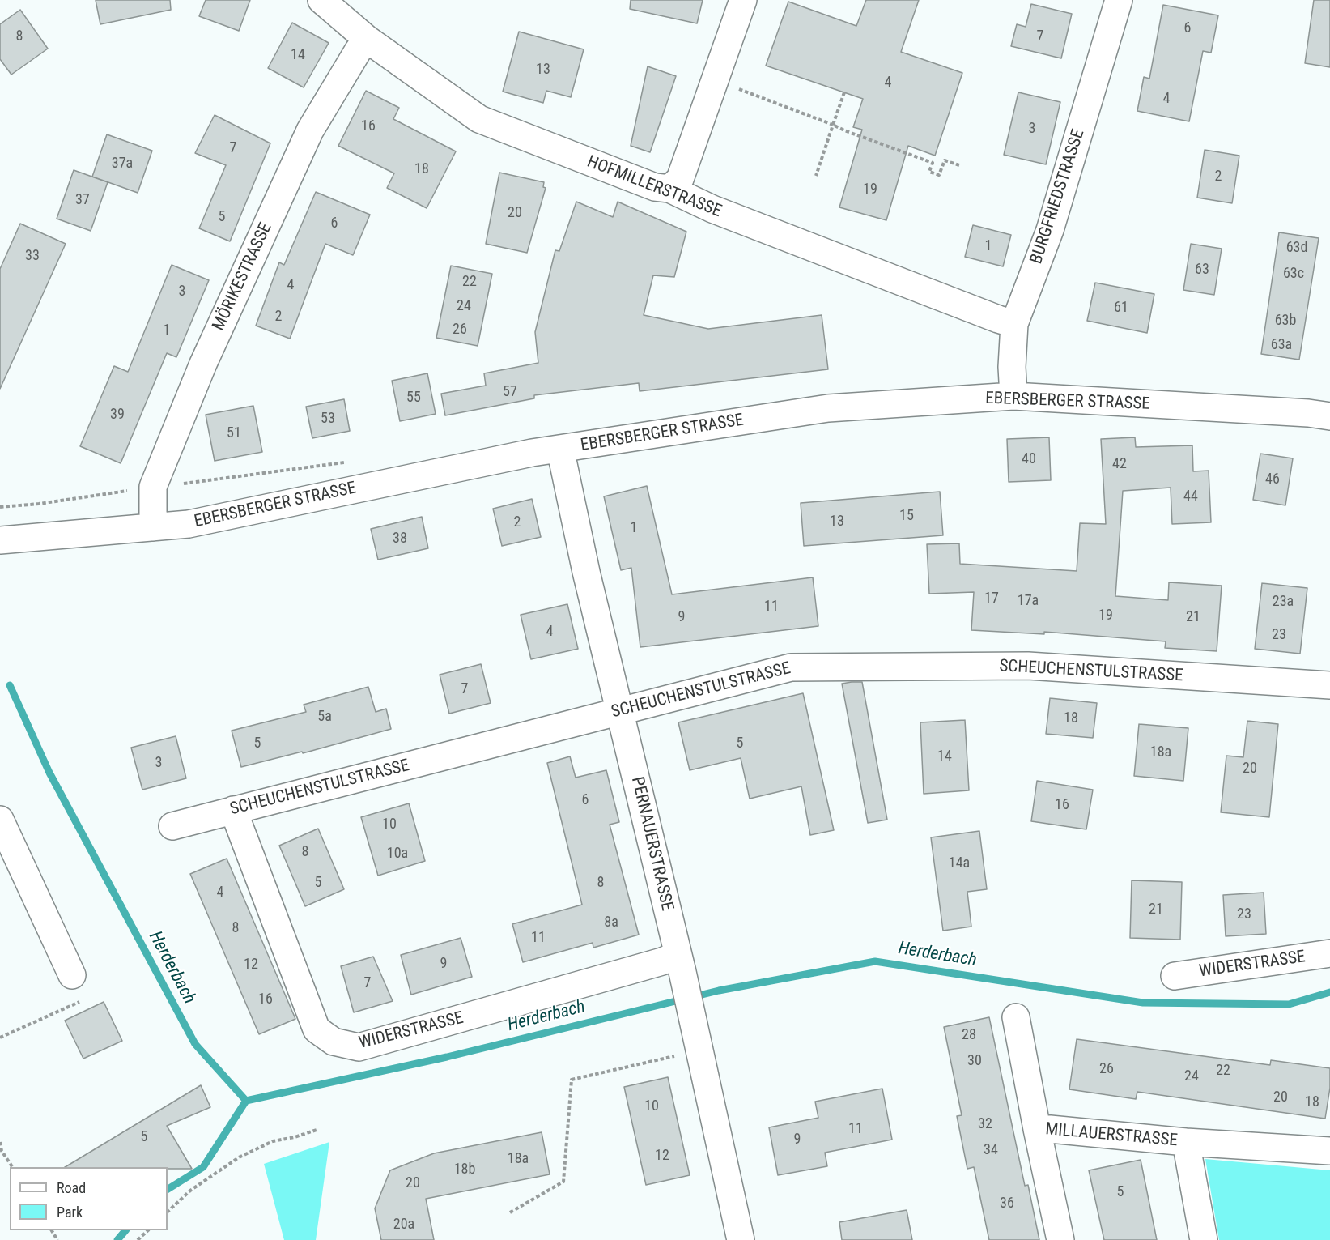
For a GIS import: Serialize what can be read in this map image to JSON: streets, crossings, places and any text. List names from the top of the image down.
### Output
{
  "streets": {
    "street": [
      "HOFMILLERSTRASSE",
      "BURGFRIEDSTRASSE",
      "MÖRIKESTRASSE",
      "EBERSBERGER STRASSE",
      "SCHEUCHENSTULSTRASSE",
      "PERNAUERSTRASSE",
      "WIDERSTRASSE",
      "MILLAUERSTRASSE"
    ]
  },
  "crossings": [
    ["HOFMILLERSTRASSE", "BURGFRIEDSTRASSE"],
    ["HOFMILLERSTRASSE", "MÖRIKESTRASSE"],
    ["BURGFRIEDSTRASSE", "EBERSBERGER STRASSE"],
    ["MÖRIKESTRASSE", "EBERSBERGER STRASSE"],
    ["EBERSBERGER STRASSE", "PERNAUERSTRASSE"],
    ["SCHEUCHENSTULSTRASSE", "PERNAUERSTRASSE"],
    ["SCHEUCHENSTULSTRASSE", "WIDERSTRASSE"],
    ["PERNAUERSTRASSE", "WIDERSTRASSE"]
  ],
  "water": ["Herderbach"],
  "house_numbers": [
    "6",
    "8",
    "7",
    "14",
    "13",
    "4",
    "4",
    "16",
    "3",
    "7",
    "37a",
    "18",
    "2",
    "19",
    "37",
    "20",
    "5",
    "6",
    "1",
    "63d",
    "33",
    "63",
    "63c",
    "22",
    "4",
    "3",
    "24",
    "61",
    "2",
    "63b",
    "26",
    "1",
    "63a",
    "57",
    "55",
    "39",
    "53",
    "51",
    "40",
    "42",
    "46",
    "44",
    "15",
    "13",
    "2",
    "1",
    "38",
    "17",
    "17a",
    "23a",
    "11",
    "19",
    "9",
    "21",
    "4",
    "23",
    "7",
    "5a",
    "18",
    "5",
    "5",
    "18a",
    "14",
    "3",
    "20",
    "6",
    "16",
    "10",
    "8",
    "10a",
    "14a",
    "5",
    "8",
    "4",
    "21",
    "23",
    "8a",
    "8",
    "11",
    "9",
    "12",
    "7",
    "16",
    "28",
    "30",
    "26",
    "22",
    "24",
    "20",
    "18",
    "10",
    "32",
    "11",
    "5",
    "9",
    "34",
    "12",
    "18a",
    "18b",
    "20",
    "5",
    "36",
    "20a"
  ],
  "legend": ["Road", "Park"]
}
